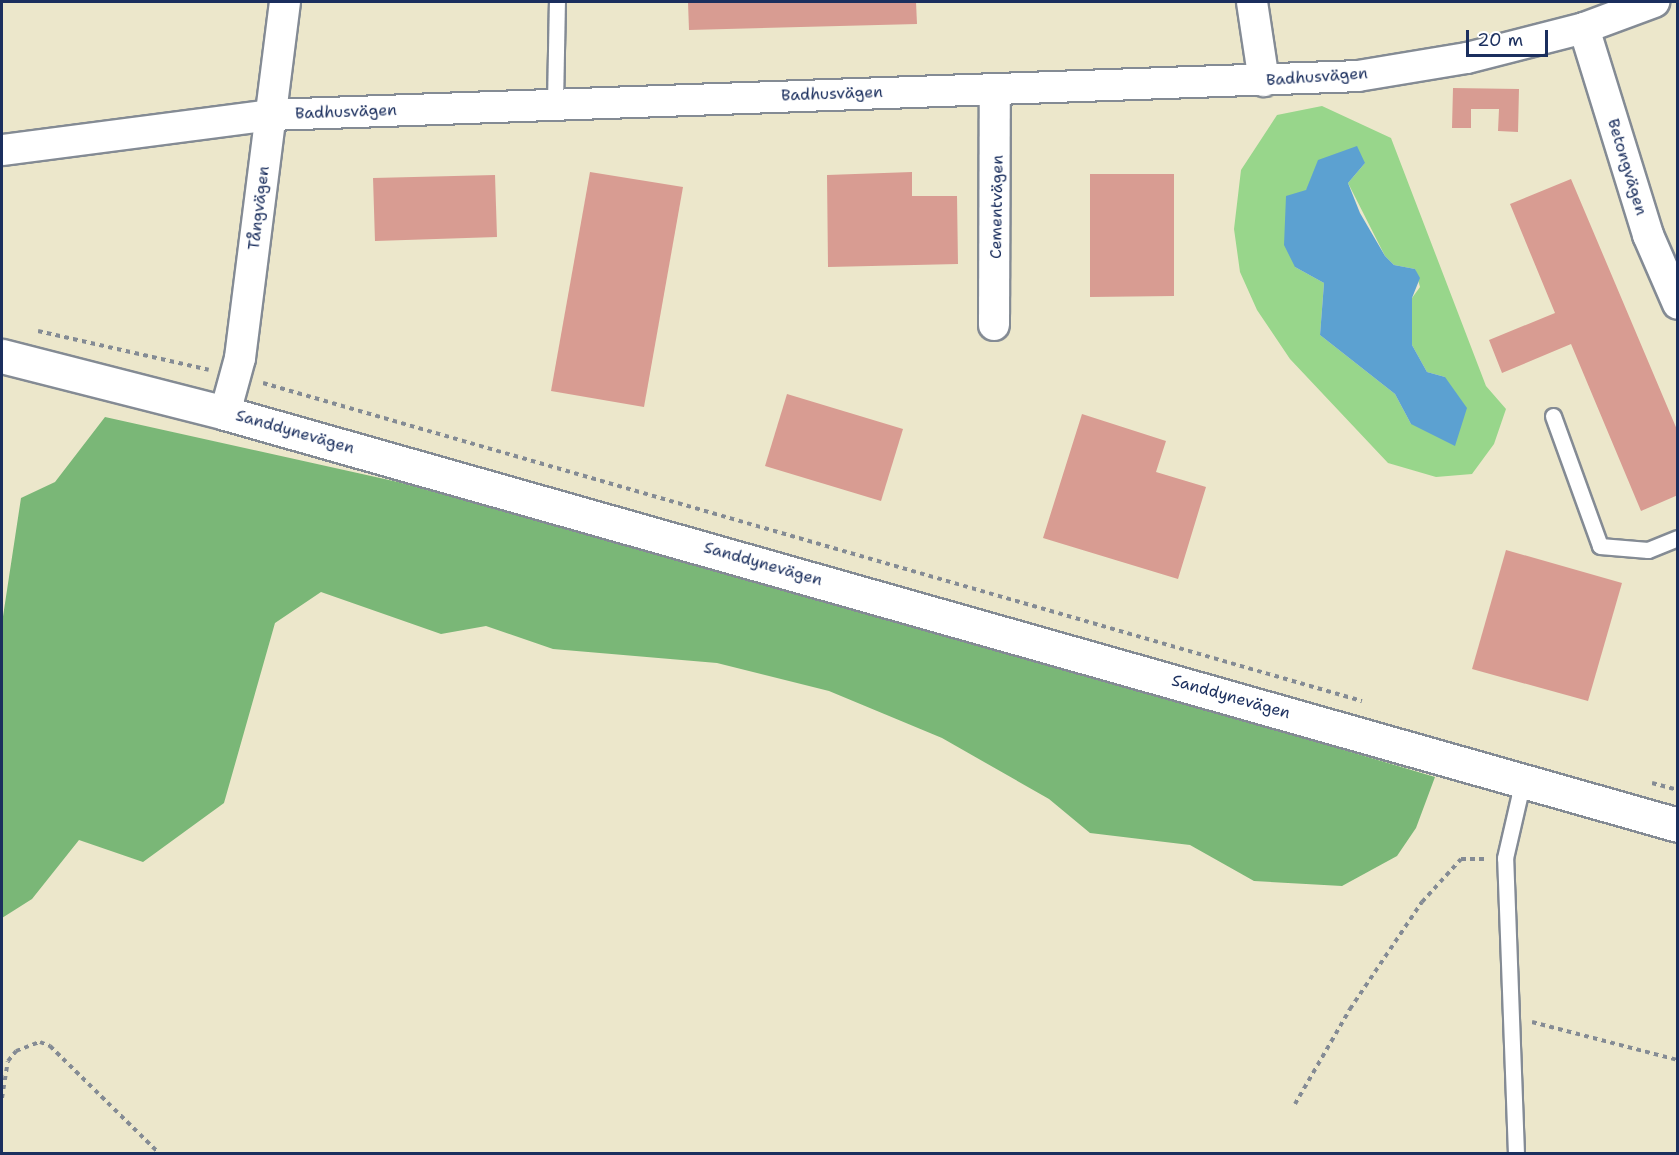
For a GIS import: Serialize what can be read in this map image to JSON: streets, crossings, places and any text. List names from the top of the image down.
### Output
{
  "streets": {
    "street": [
      "Badhusvägen",
      "Betongvägen",
      "Cementvägen",
      "Tångvägen",
      "Sanddynevägen"
    ]
  },
  "crossings": [
    ["Badhusvägen", "Betongvägen"],
    ["Badhusvägen", "Cementvägen"],
    ["Badhusvägen", "Tångvägen"],
    ["Tångvägen", "Sanddynevägen"]
  ],
  "scale_bar": "20 m"
}
